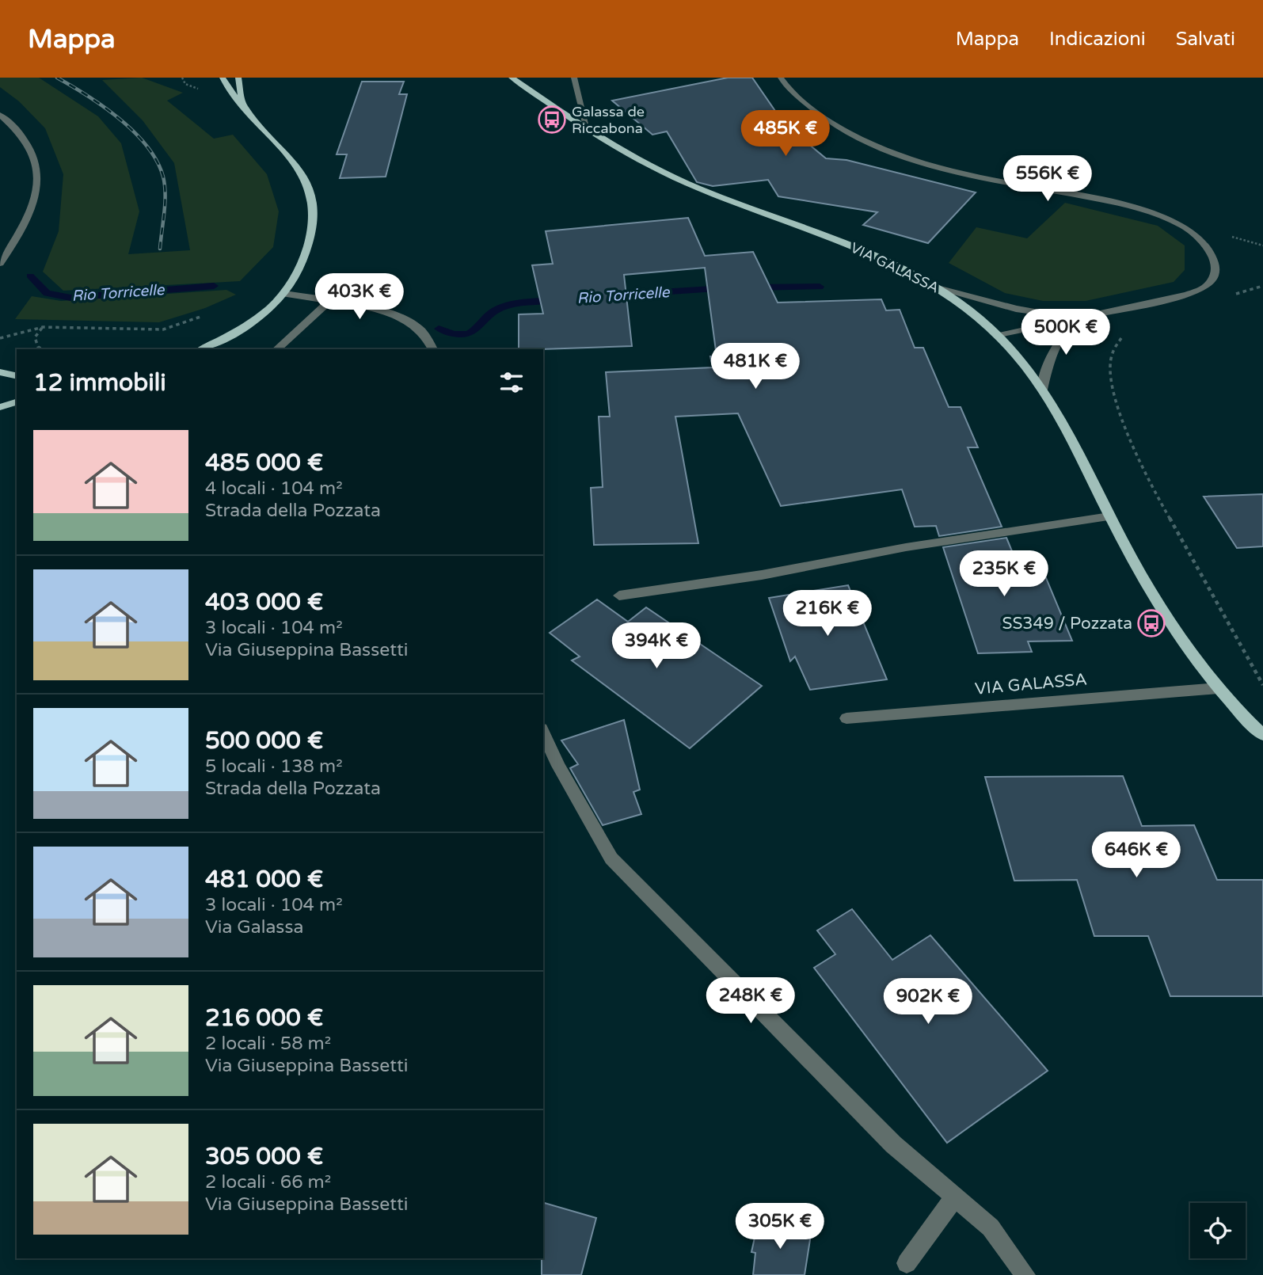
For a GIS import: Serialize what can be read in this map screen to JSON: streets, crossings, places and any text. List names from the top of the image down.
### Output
{
  "streets": {
    "main road": ["VIA GALASSA"]
  },
  "water": ["Rio Torricelle"],
  "places": {
    "bus stop": ["Galassa de Riccabona", "SS349 / Pozzata"]
  },
  "page": {
    "header": "Mappa",
    "nav": ["Mappa", "Indicazioni", "Salvati"],
    "price": [
      "485K €",
      "556K €",
      "403K €",
      "500K €",
      "481K €",
      "235K €",
      "216K €",
      "394K €",
      "646K €",
      "248K €",
      "902K €",
      "305K €"
    ],
    "heading": "12 immobili",
    "list": [
      {
        "name": "485 000 €",
        "note": "4 locali · 104 m² · Strada della Pozzata"
      },
      {
        "name": "403 000 €",
        "note": "3 locali · 104 m² · Via Giuseppina Bassetti"
      },
      {
        "name": "500 000 €",
        "note": "5 locali · 138 m² · Strada della Pozzata"
      },
      {
        "name": "481 000 €",
        "note": "3 locali · 104 m² · Via Galassa"
      },
      {
        "name": "216 000 €",
        "note": "2 locali · 58 m² · Via Giuseppina Bassetti"
      },
      {
        "name": "305 000 €",
        "note": "2 locali · 66 m² · Via Giuseppina Bassetti"
      }
    ]
  }
}
